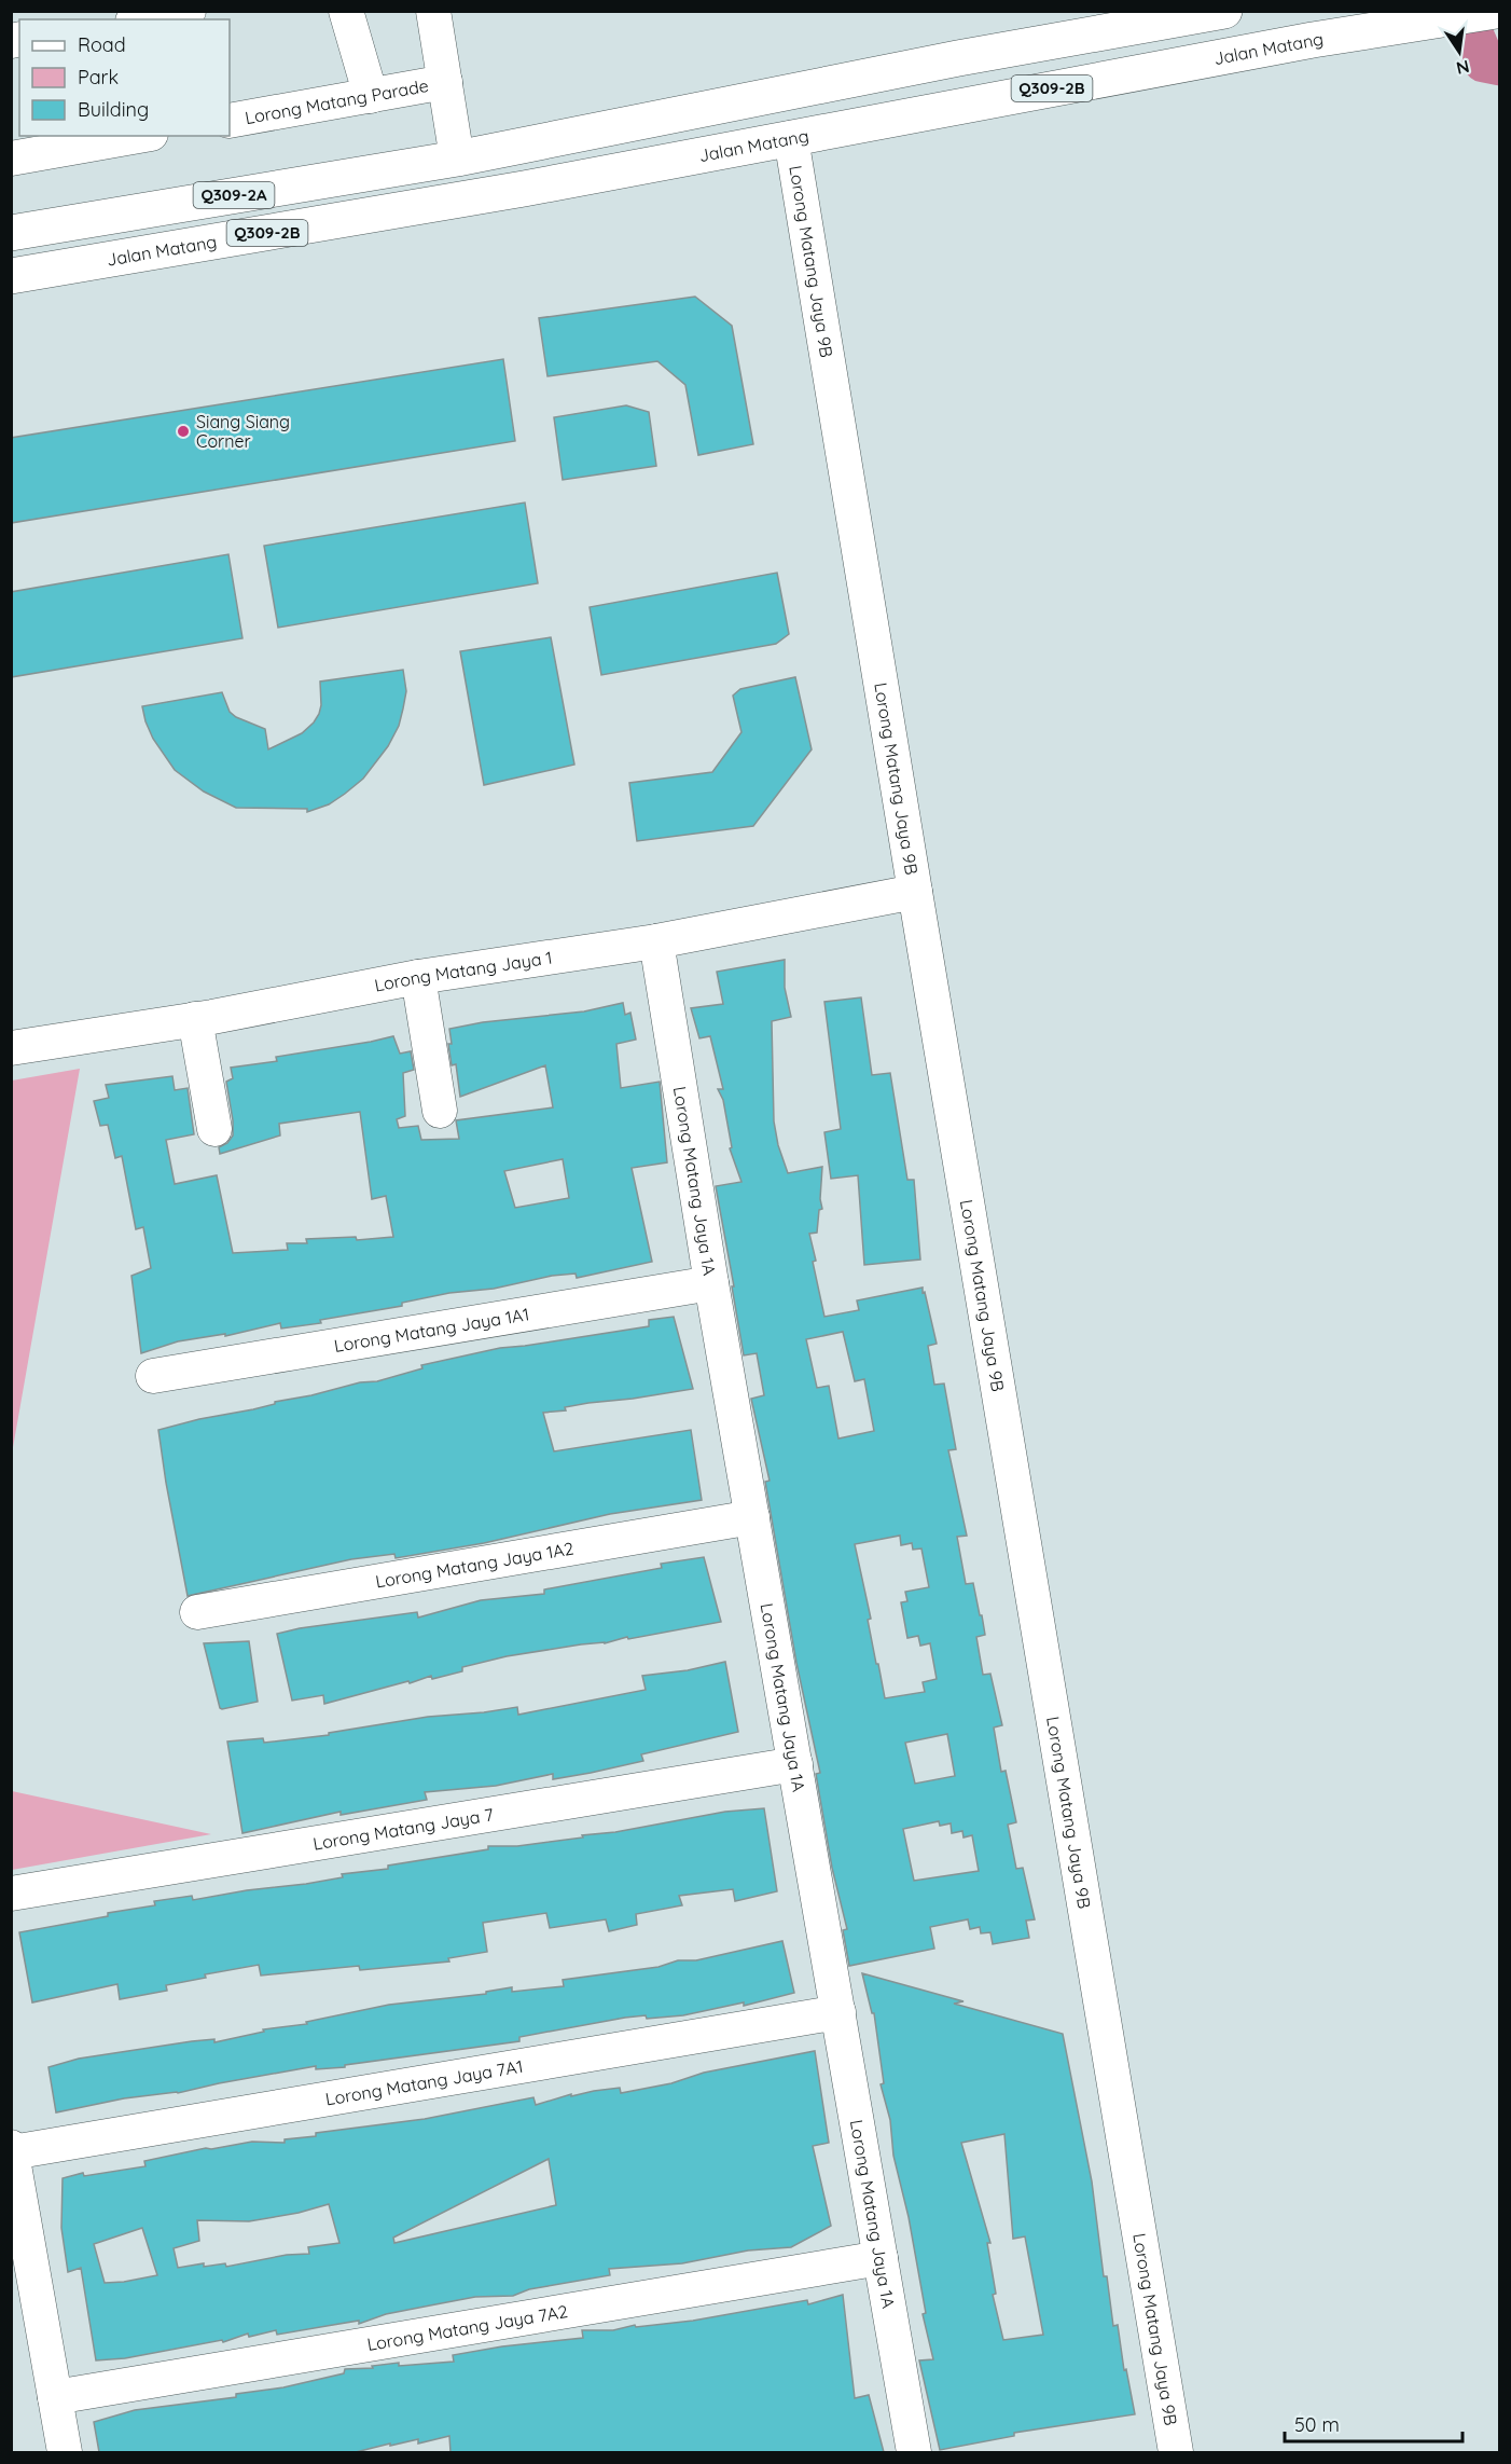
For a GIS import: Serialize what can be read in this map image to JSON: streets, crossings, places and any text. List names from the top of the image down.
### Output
{
  "streets": {
    "main road": ["Jalan Matang", "Q309-2B", "Q309-2A"],
    "street": [
      "Lorong Matang Parade",
      "Lorong Matang Jaya 9B",
      "Lorong Matang Jaya 1",
      "Lorong Matang Jaya 1A",
      "Lorong Matang Jaya 1A1",
      "Lorong Matang Jaya 1A2",
      "Lorong Matang Jaya 7",
      "Lorong Matang Jaya 7A1",
      "Lorong Matang Jaya 7A2"
    ]
  },
  "crossings": [
    ["Jalan Matang", "Lorong Matang Jaya 9B"],
    ["Lorong Matang Jaya 9B", "Lorong Matang Jaya 1"],
    ["Lorong Matang Jaya 1", "Lorong Matang Jaya 1A"],
    ["Lorong Matang Jaya 1A", "Lorong Matang Jaya 1A1"],
    ["Lorong Matang Jaya 1A", "Lorong Matang Jaya 1A2"],
    ["Lorong Matang Jaya 1A", "Lorong Matang Jaya 7"],
    ["Lorong Matang Jaya 1A", "Lorong Matang Jaya 7A1"],
    ["Lorong Matang Jaya 1A", "Lorong Matang Jaya 7A2"]
  ],
  "places": ["Siang Siang Corner"],
  "legend": ["Road", "Park", "Building"],
  "scale_bar": "50 m",
  "north": "bottom"
}
